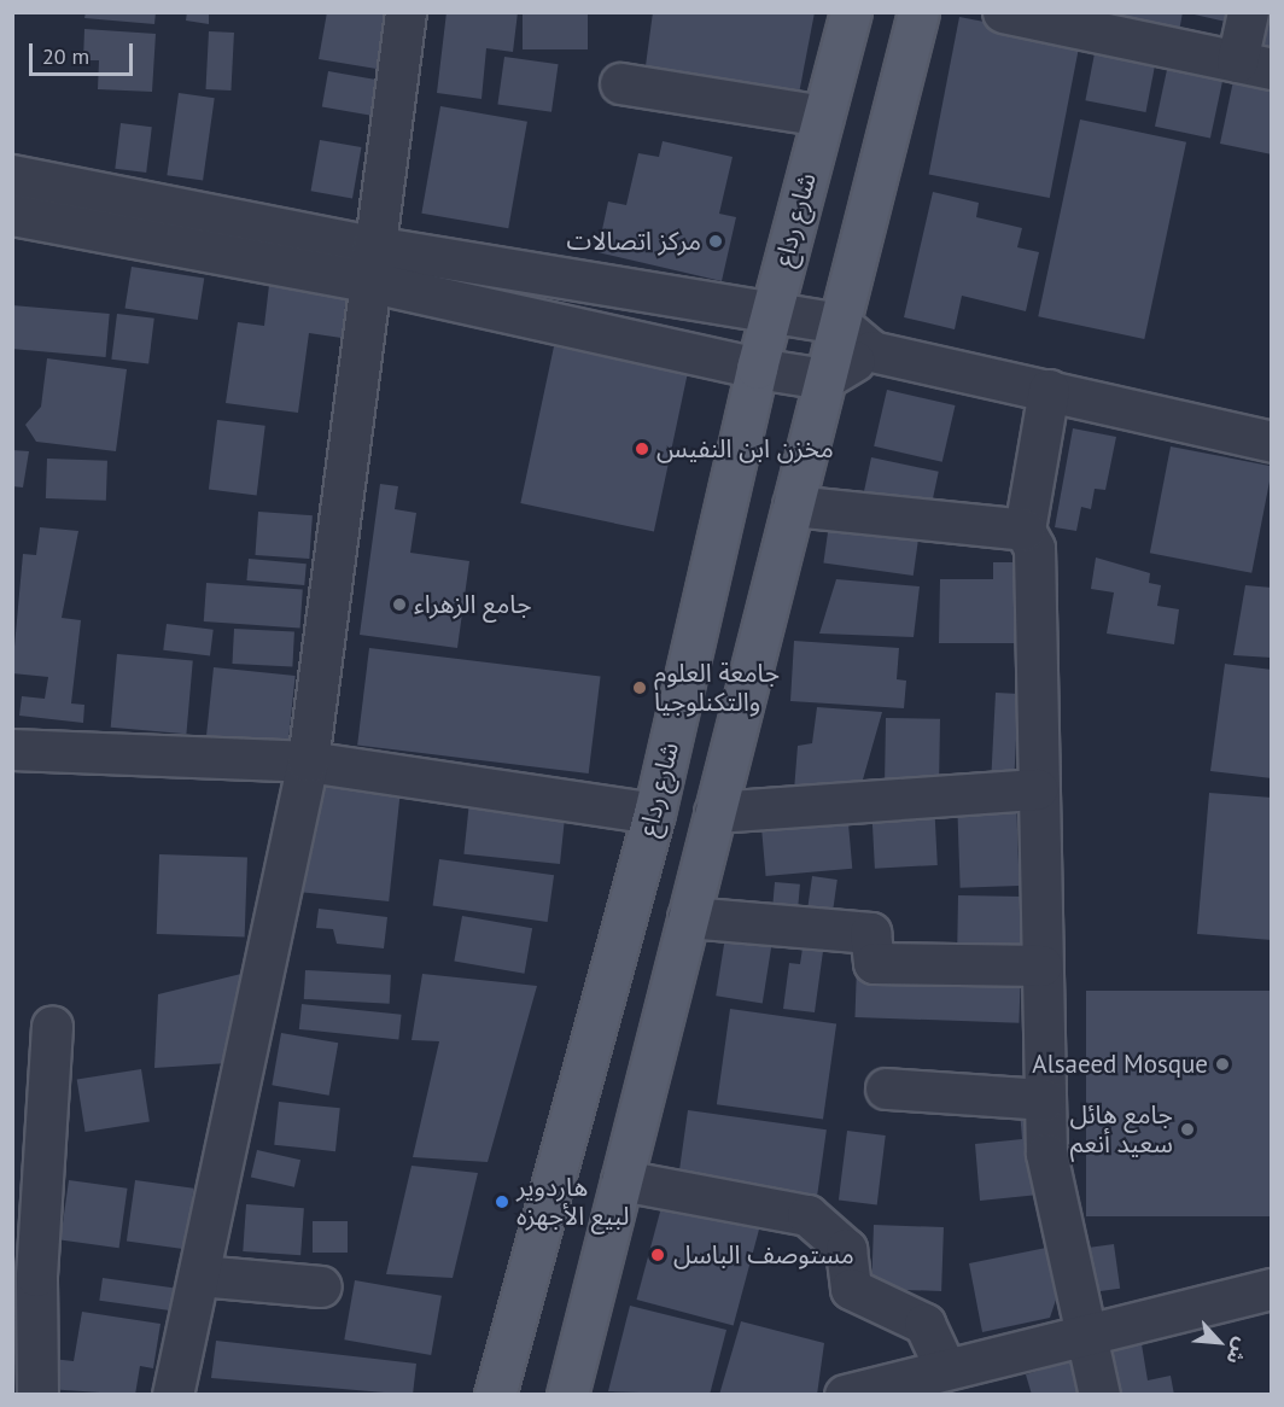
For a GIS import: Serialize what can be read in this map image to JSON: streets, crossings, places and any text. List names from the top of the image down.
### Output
{
  "streets": {
    "main road": ["شارع رداع"]
  },
  "places": [
    "مركز اتصالات",
    "مخزن ابن النفيس",
    "جامع الزهراء",
    "جامعة العلوم والتكنلوجيا",
    "Alsaeed Mosque",
    "جامع هائل سعيد أنعم",
    "هاردوير لبيع الأجهزه",
    "مستوصف الباسل"
  ],
  "scale_bar": "20 m",
  "north": "bottom right"
}
